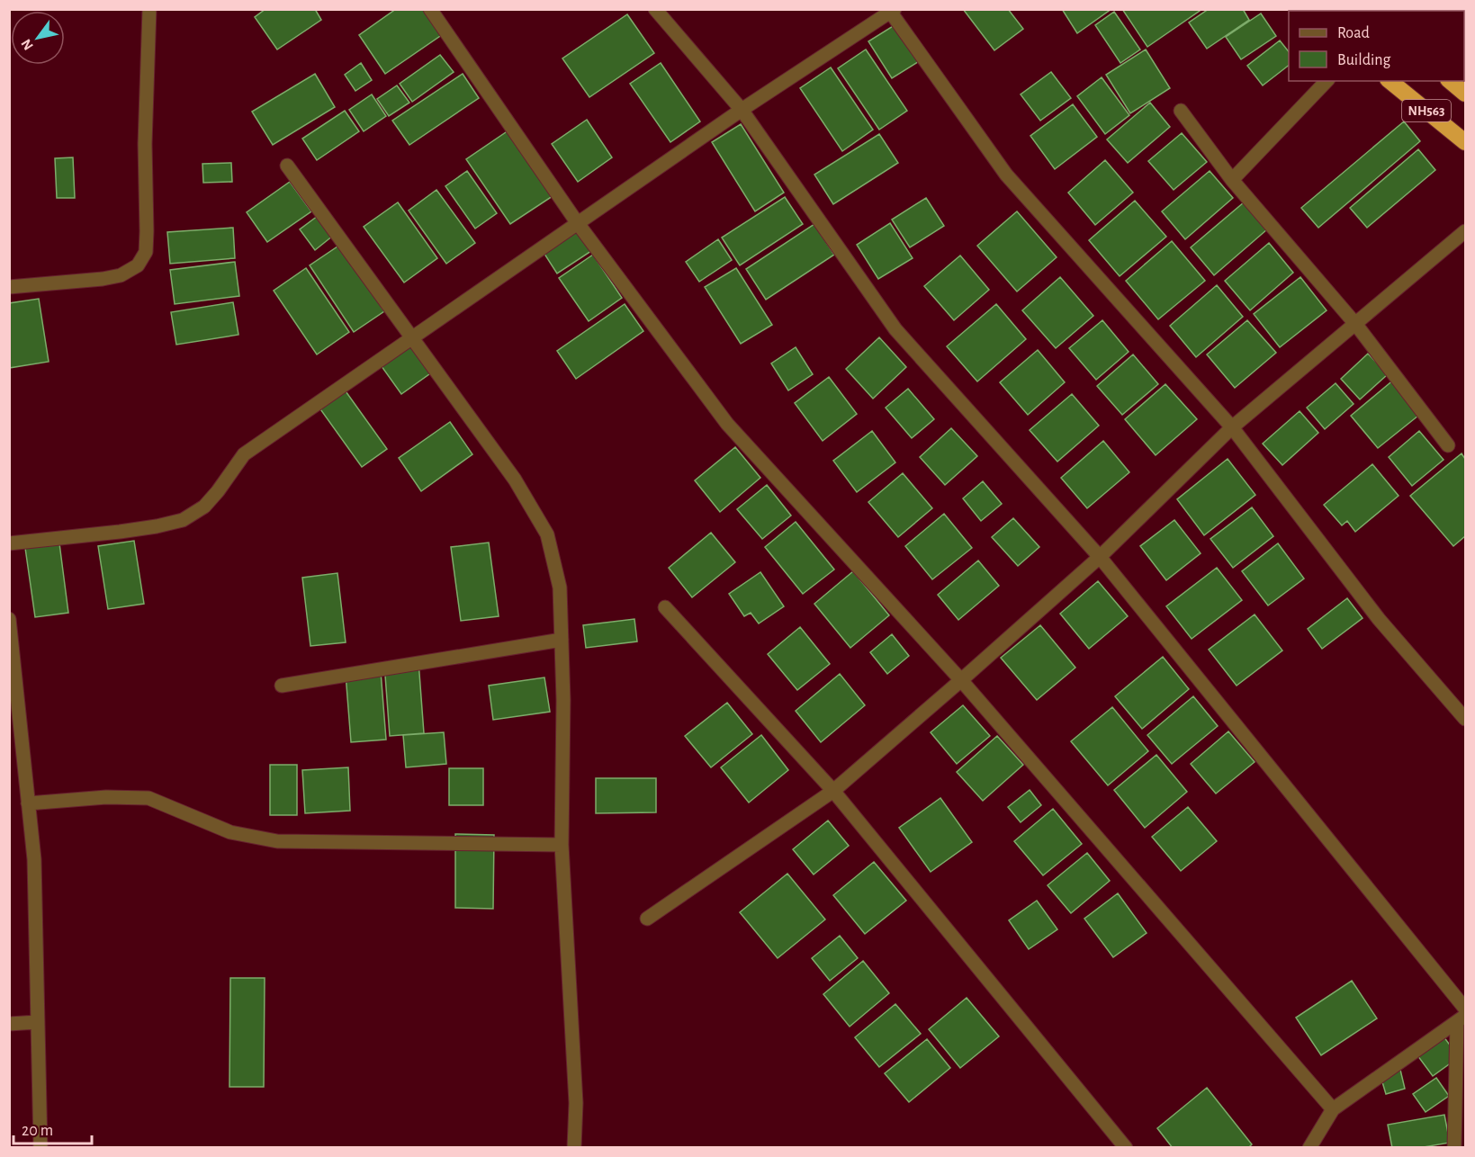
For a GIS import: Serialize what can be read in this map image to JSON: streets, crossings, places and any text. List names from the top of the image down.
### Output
{
  "streets": {
    "highway": ["NH563"]
  },
  "legend": ["Road", "Building"],
  "scale_bar": "20 m",
  "north": "bottom left"
}
